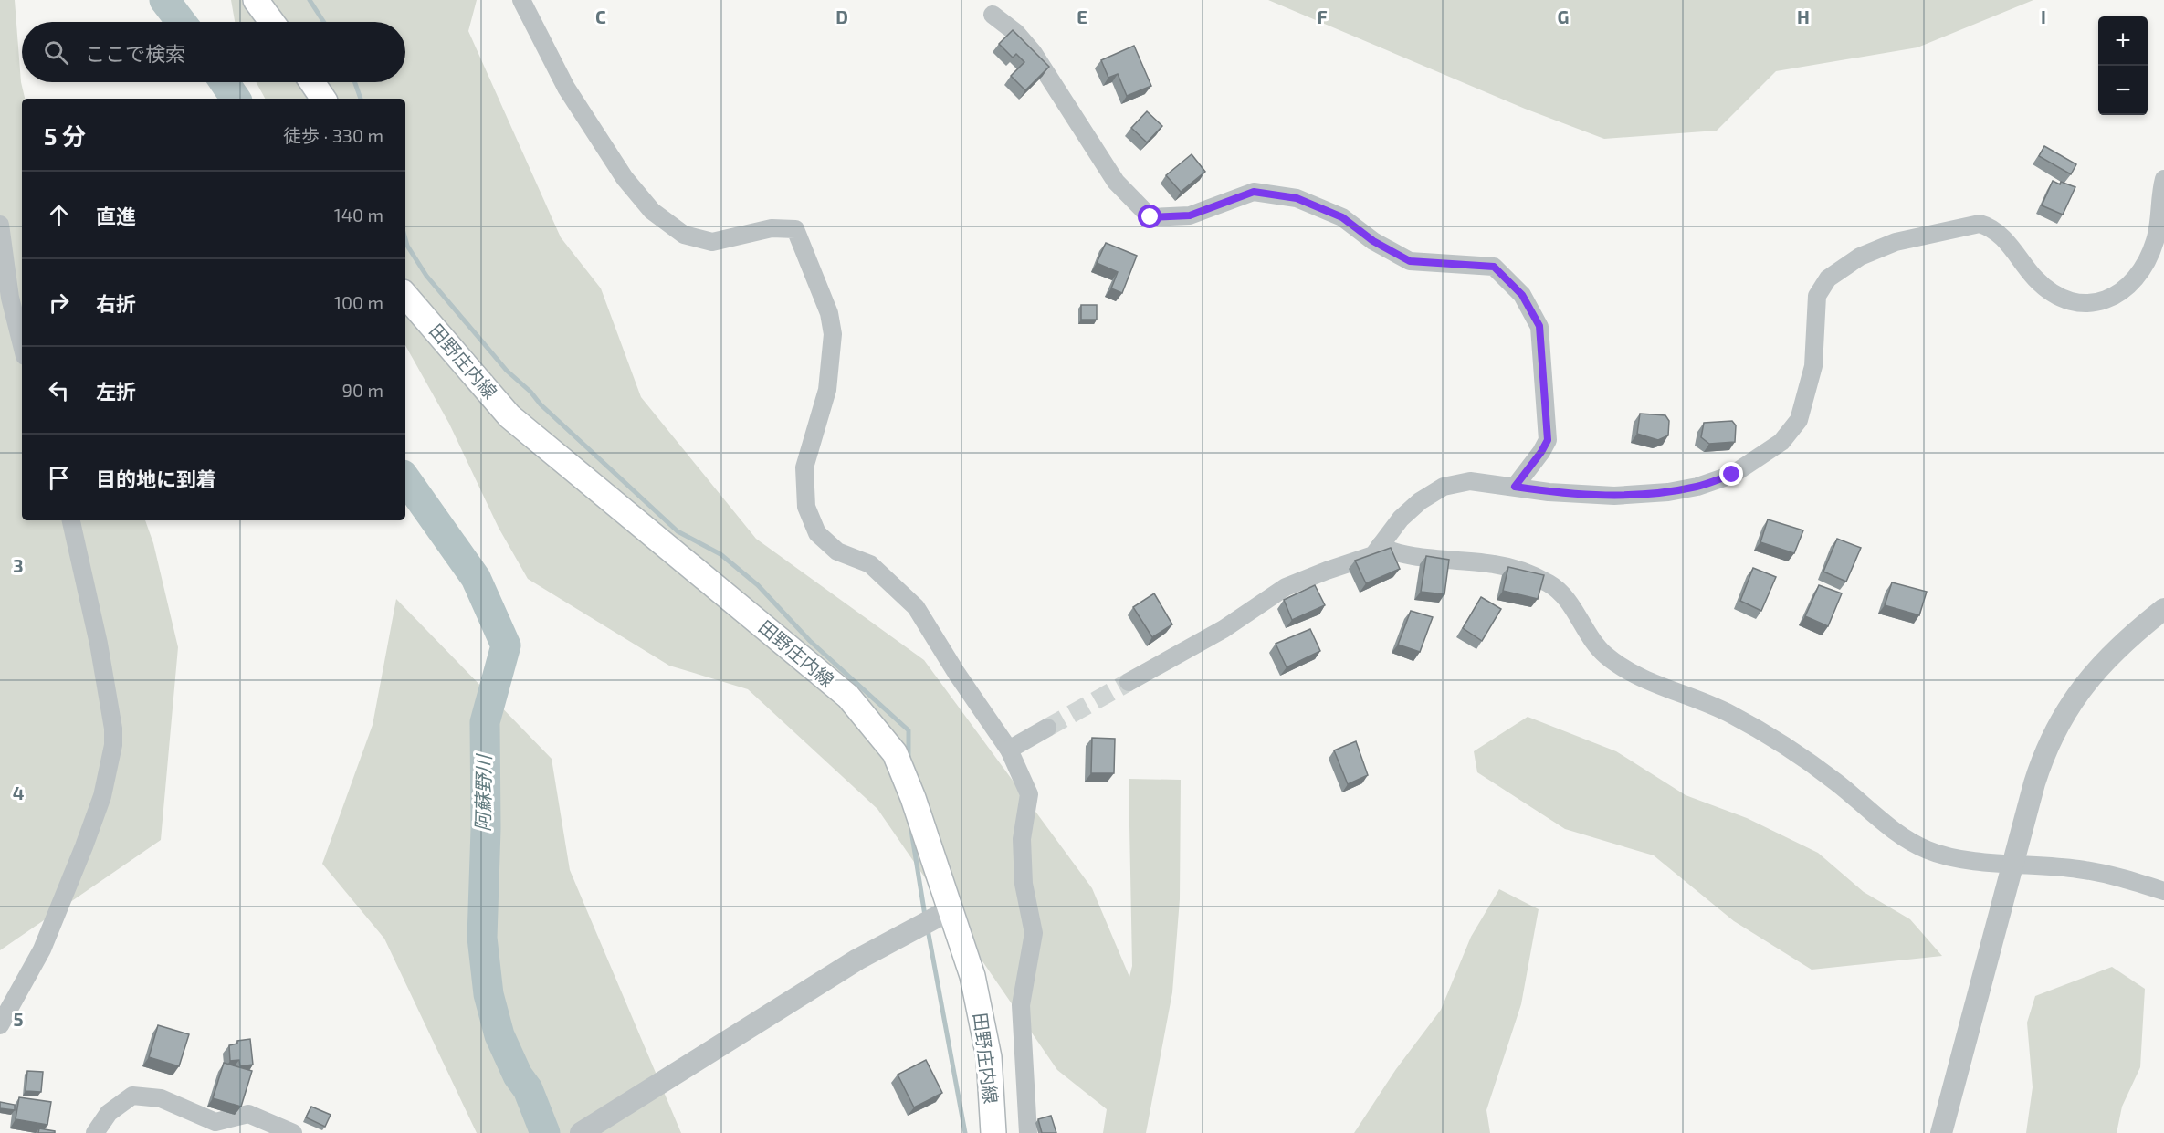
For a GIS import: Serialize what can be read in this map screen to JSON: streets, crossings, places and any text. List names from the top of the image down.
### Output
{
  "streets": {
    "main road": ["田野庄内線"]
  },
  "water": ["阿蘇野川"],
  "page": {
    "map_buttons": ["+", "−"],
    "search": "ここで検索",
    "heading": ["5 分", "徒歩 · 330 m"],
    "list": [
      ["直進", "140 m"],
      ["右折", "100 m"],
      ["左折", "90 m"],
      "目的地に到着"
    ]
  },
  "grid": {
    "columns": [
      "C",
      "D",
      "E",
      "F",
      "G",
      "H",
      "I"
    ],
    "rows": ["3", "4", "5"]
  }
}
